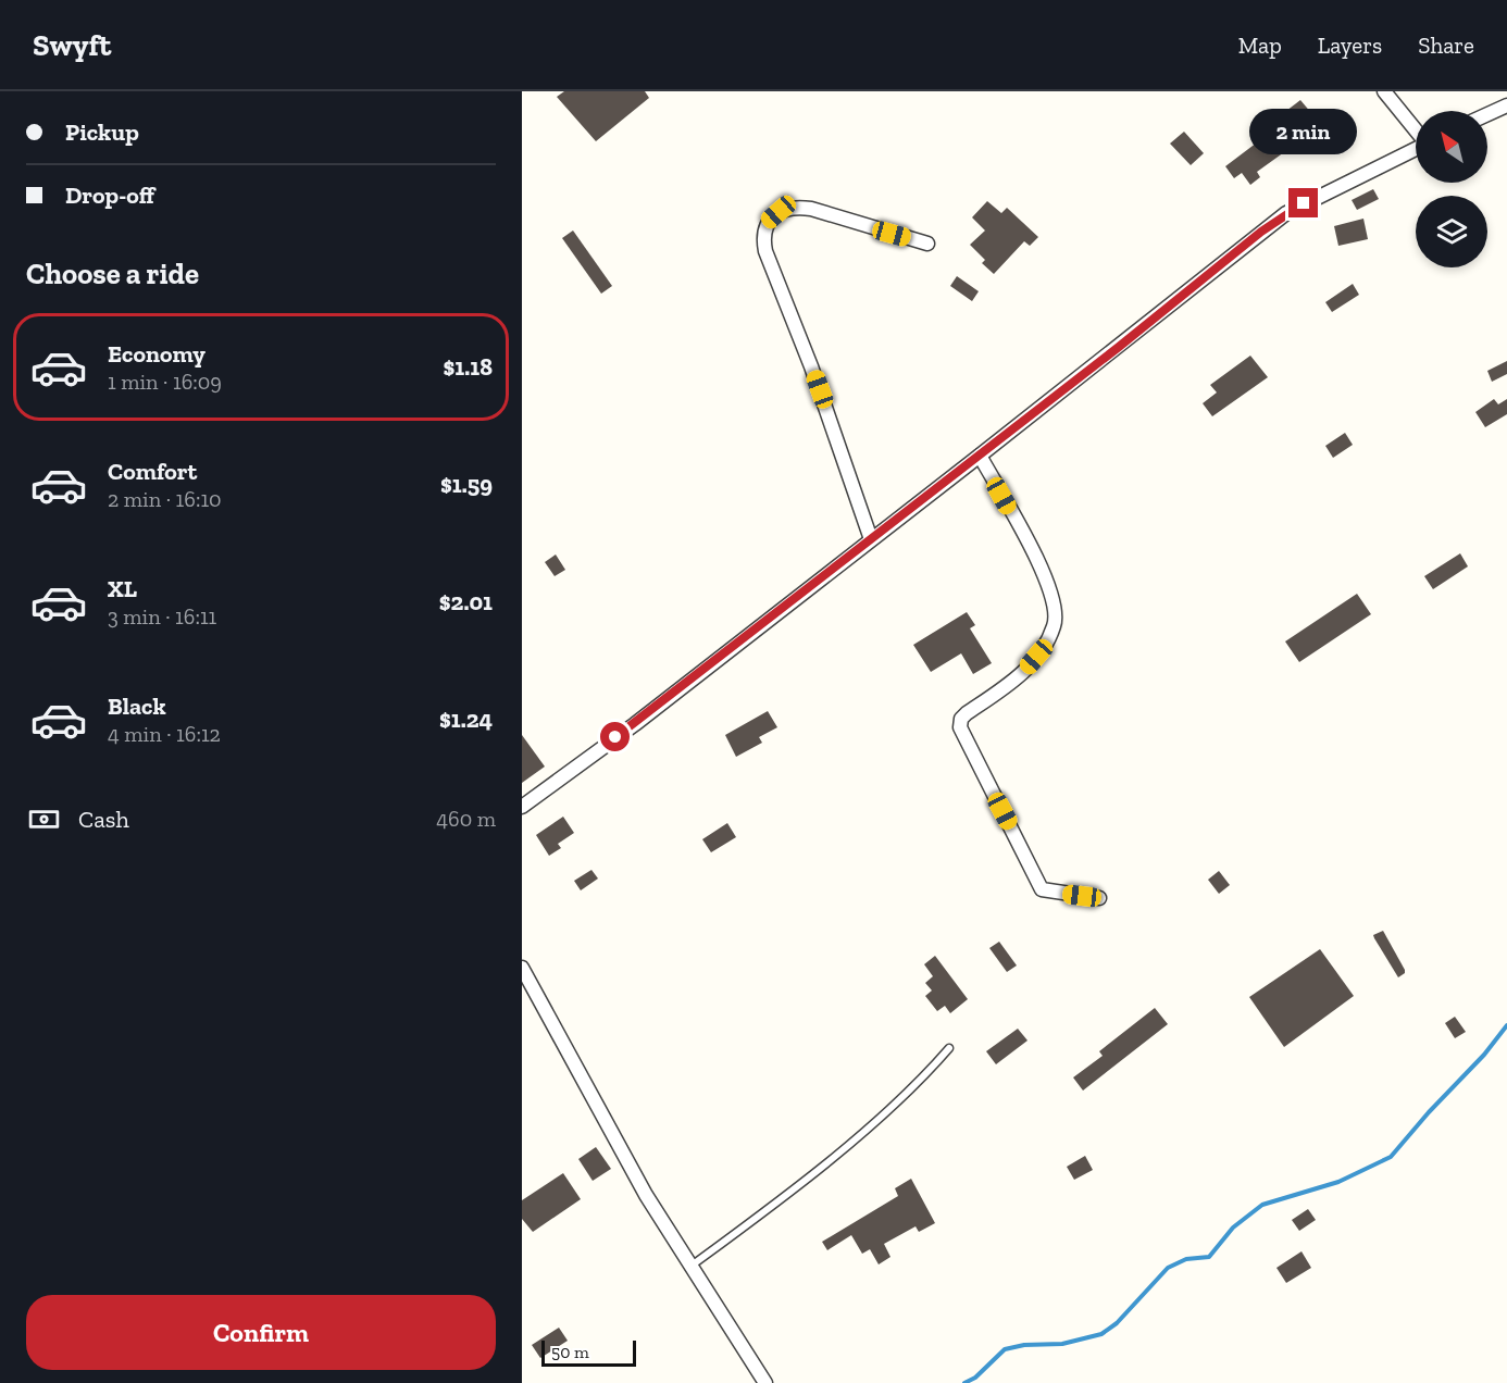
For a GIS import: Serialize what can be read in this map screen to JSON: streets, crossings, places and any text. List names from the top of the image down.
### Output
{
  "scale_bar": "50 m",
  "north": "top left",
  "page": {
    "header": "Swyft",
    "nav": ["Map", "Layers", "Share"],
    "banner": ["Pickup", "Drop-off"],
    "bubble": "2 min",
    "heading": "Choose a ride",
    "list": [
      {
        "name": "Economy",
        "note": "1 min · 16:09",
        "value": "$1.18"
      },
      {
        "name": "Comfort",
        "note": "2 min · 16:10",
        "value": "$1.59"
      },
      {
        "name": "XL",
        "note": "3 min · 16:11",
        "value": "$2.01"
      },
      {
        "name": "Black",
        "note": "4 min · 16:12",
        "value": "$1.24"
      }
    ],
    "pay": ["Cash", "460 m"],
    "buttons": "Confirm",
    "scale": "50 m"
  }
}
